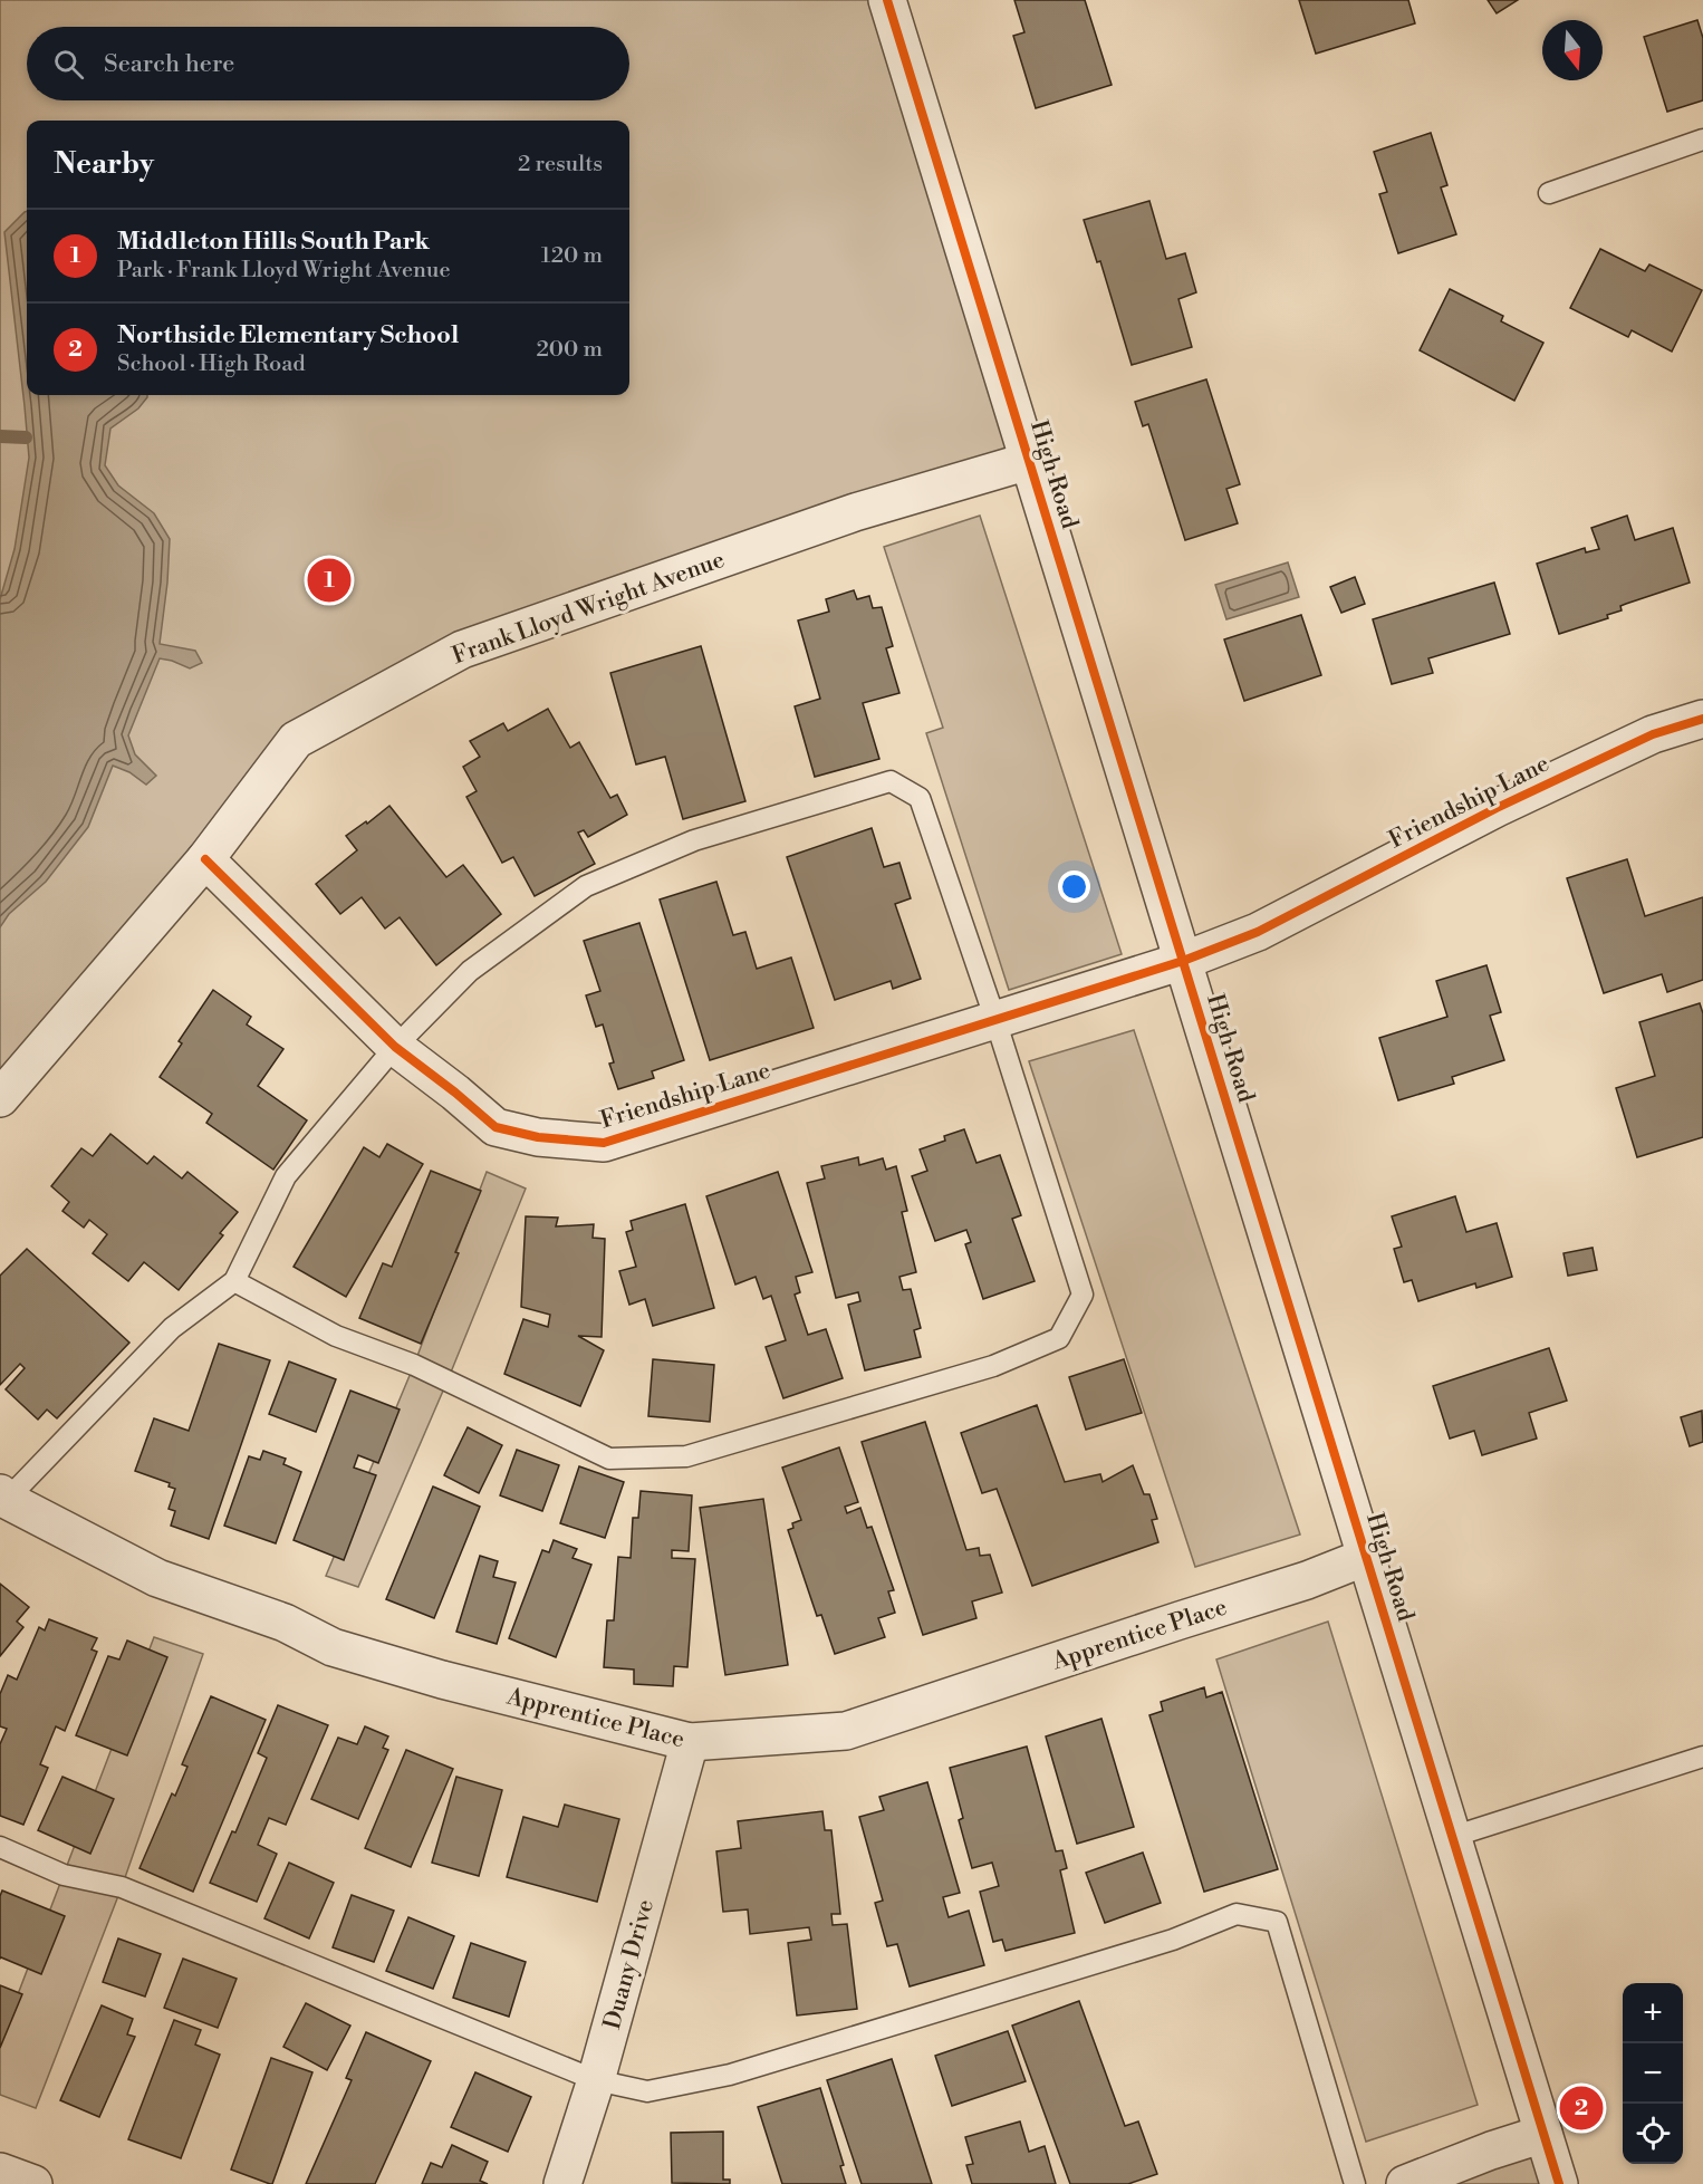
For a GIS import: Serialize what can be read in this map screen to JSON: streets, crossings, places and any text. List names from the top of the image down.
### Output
{
  "streets": {
    "street": [
      "High Road",
      "Frank Lloyd Wright Avenue",
      "Friendship Lane",
      "Apprentice Place",
      "Duany Drive"
    ]
  },
  "crossings": [
    ["High Road", "Frank Lloyd Wright Avenue"],
    ["High Road", "Friendship Lane"],
    ["High Road", "Apprentice Place"],
    ["Frank Lloyd Wright Avenue", "Friendship Lane"],
    ["Apprentice Place", "Duany Drive"]
  ],
  "north": "bottom",
  "page": {
    "search": "Search here",
    "heading": ["Nearby", "2 results"],
    "list": [
      {
        "mark": "1",
        "name": "Middleton Hills South Park",
        "note": "Park · Frank Lloyd Wright Avenue",
        "value": "120 m"
      },
      {
        "mark": "2",
        "name": "Northside Elementary School",
        "note": "School · High Road",
        "value": "200 m"
      }
    ],
    "pins": ["1", "2"],
    "map_buttons": ["+", "−"]
  }
}
